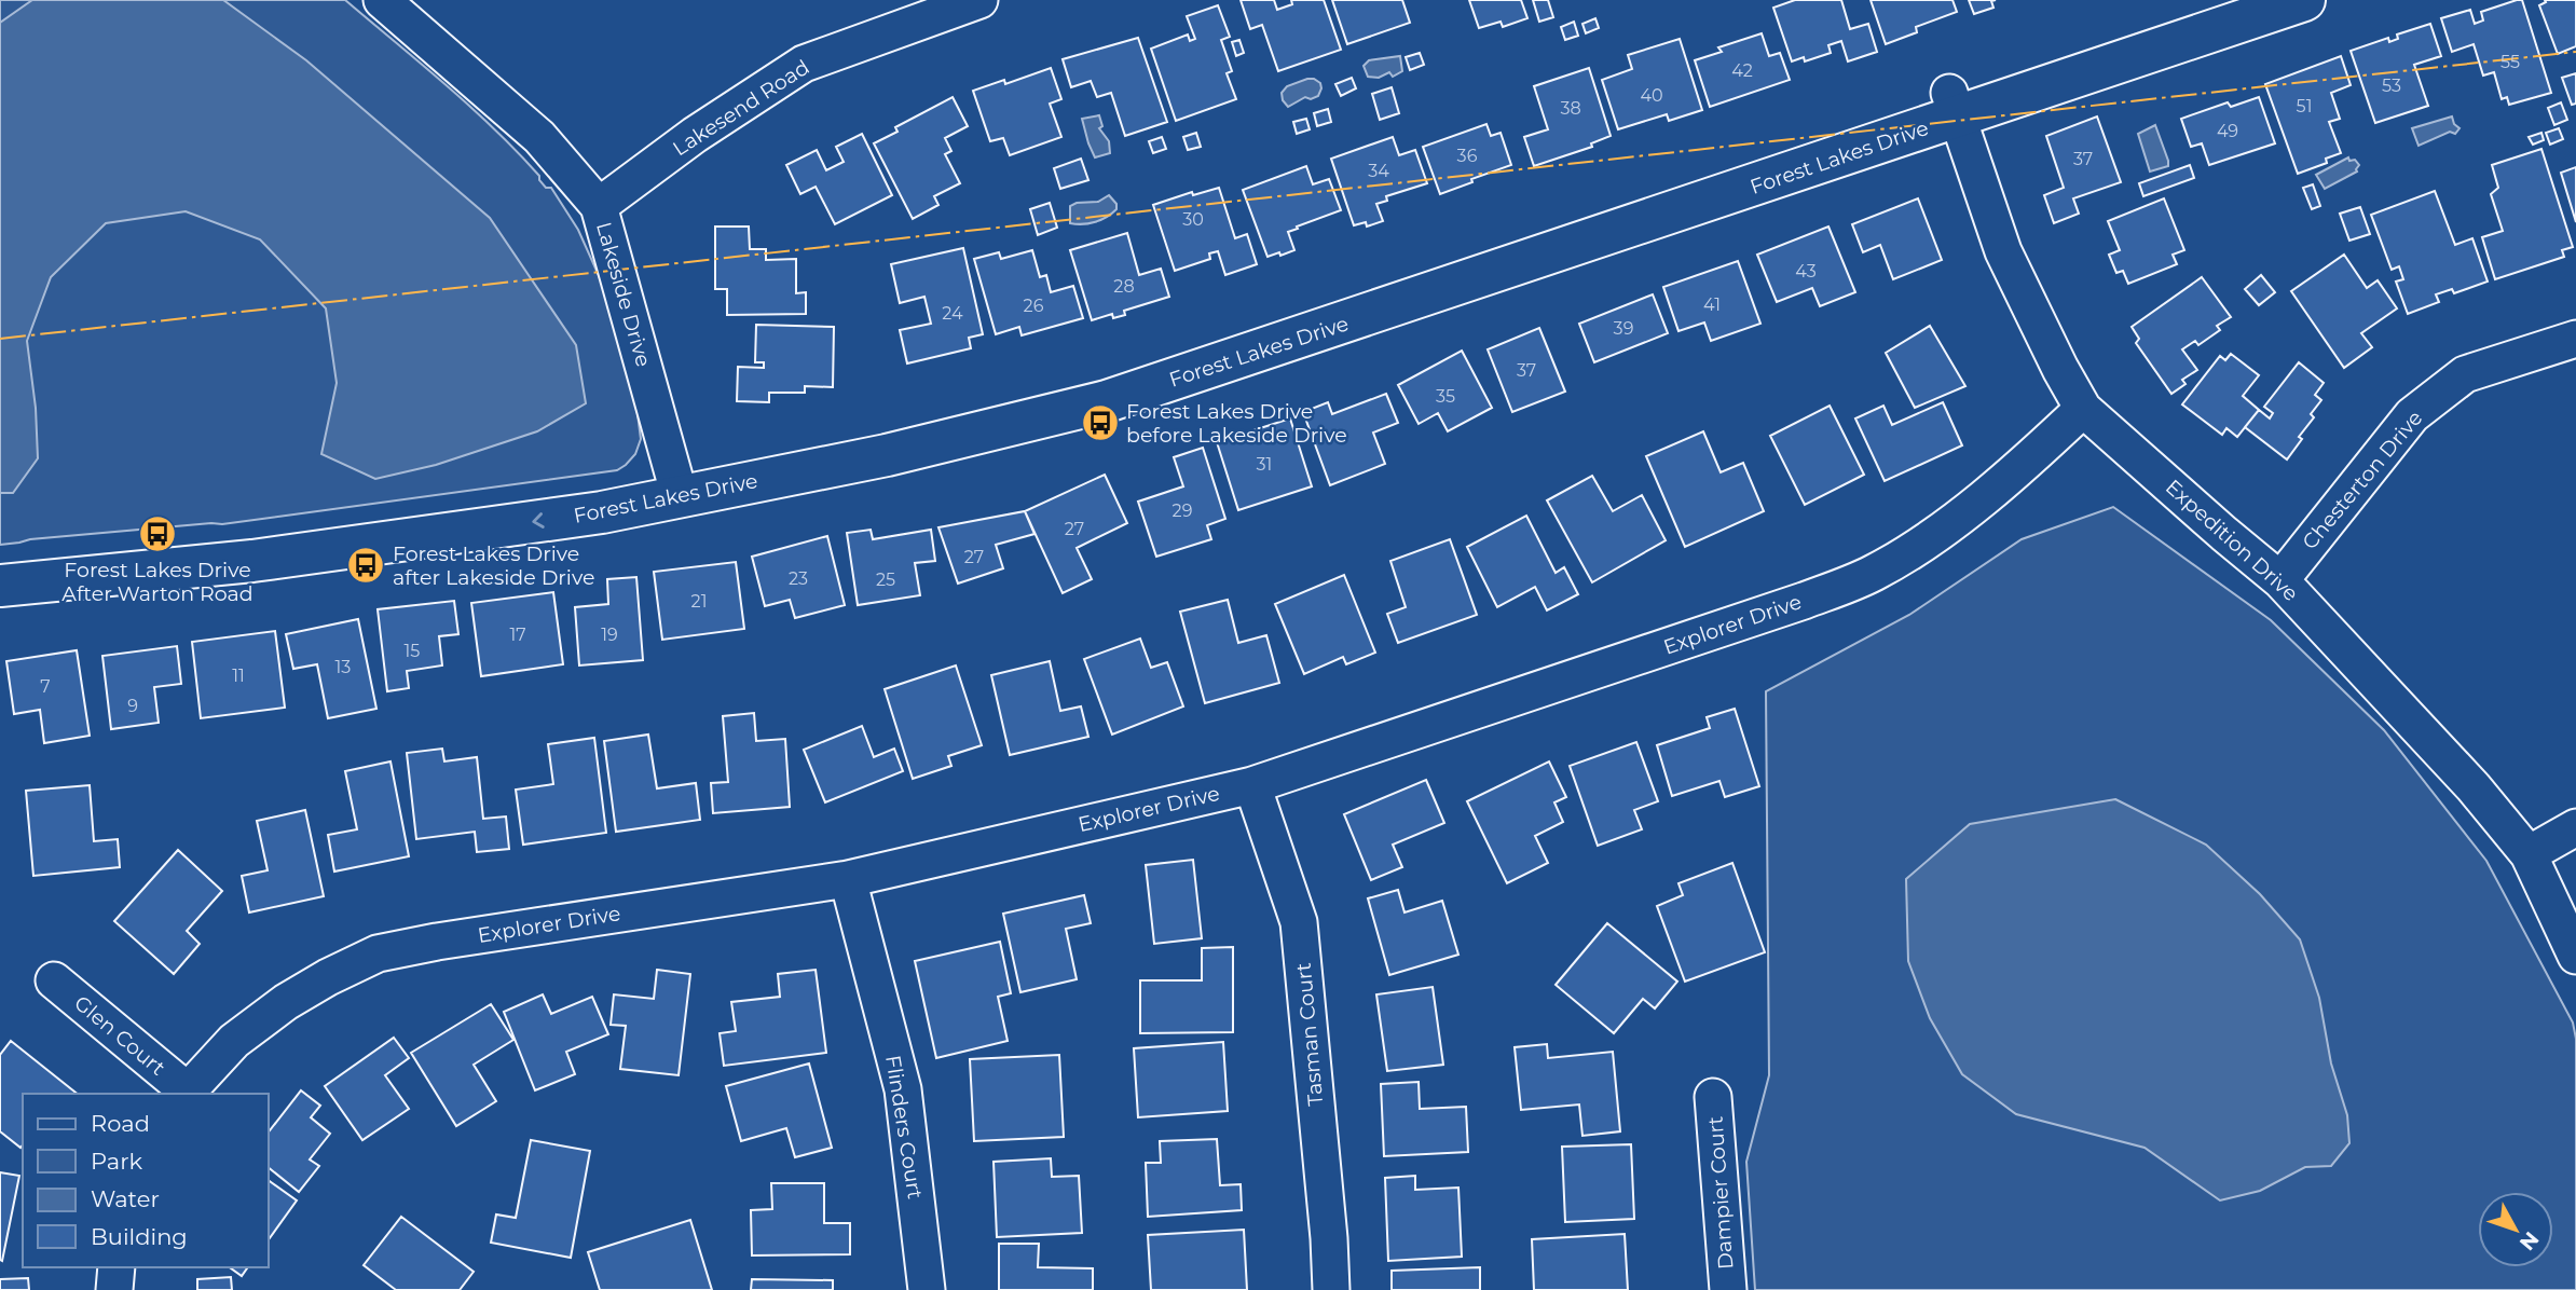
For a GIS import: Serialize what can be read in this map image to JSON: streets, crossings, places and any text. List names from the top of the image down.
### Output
{
  "streets": {
    "main road": ["Forest Lakes Drive"],
    "street": [
      "Lakesend Road",
      "Lakeside Drive",
      "Chesterton Drive",
      "Expedition Drive",
      "Explorer Drive",
      "Tasman Court",
      "Glen Court",
      "Flinders Court",
      "Dampier Court"
    ]
  },
  "crossings": [
    ["Lakesend Road", "Lakeside Drive"],
    ["Forest Lakes Drive", "Lakeside Drive"],
    ["Forest Lakes Drive", "Expedition Drive"],
    ["Chesterton Drive", "Expedition Drive"],
    ["Expedition Drive", "Explorer Drive"],
    ["Explorer Drive", "Tasman Court"],
    ["Explorer Drive", "Glen Court"],
    ["Explorer Drive", "Flinders Court"]
  ],
  "places": {
    "bus stop": ["Forest Lakes Drive before Lakeside Drive", "Forest Lakes Drive After Warton Road", "Forest Lakes Drive after Lakeside Drive"]
  },
  "house_numbers": [
    "55",
    "42",
    "53",
    "40",
    "51",
    "38",
    "49",
    "36",
    "37",
    "34",
    "30",
    "43",
    "28",
    "41",
    "26",
    "24",
    "39",
    "37",
    "35",
    "31",
    "29",
    "27",
    "27",
    "23",
    "25",
    "21",
    "17",
    "19",
    "15",
    "13",
    "11",
    "7",
    "9"
  ],
  "legend": [
    "Road",
    "Park",
    "Water",
    "Building"
  ],
  "north": "bottom right"
}
